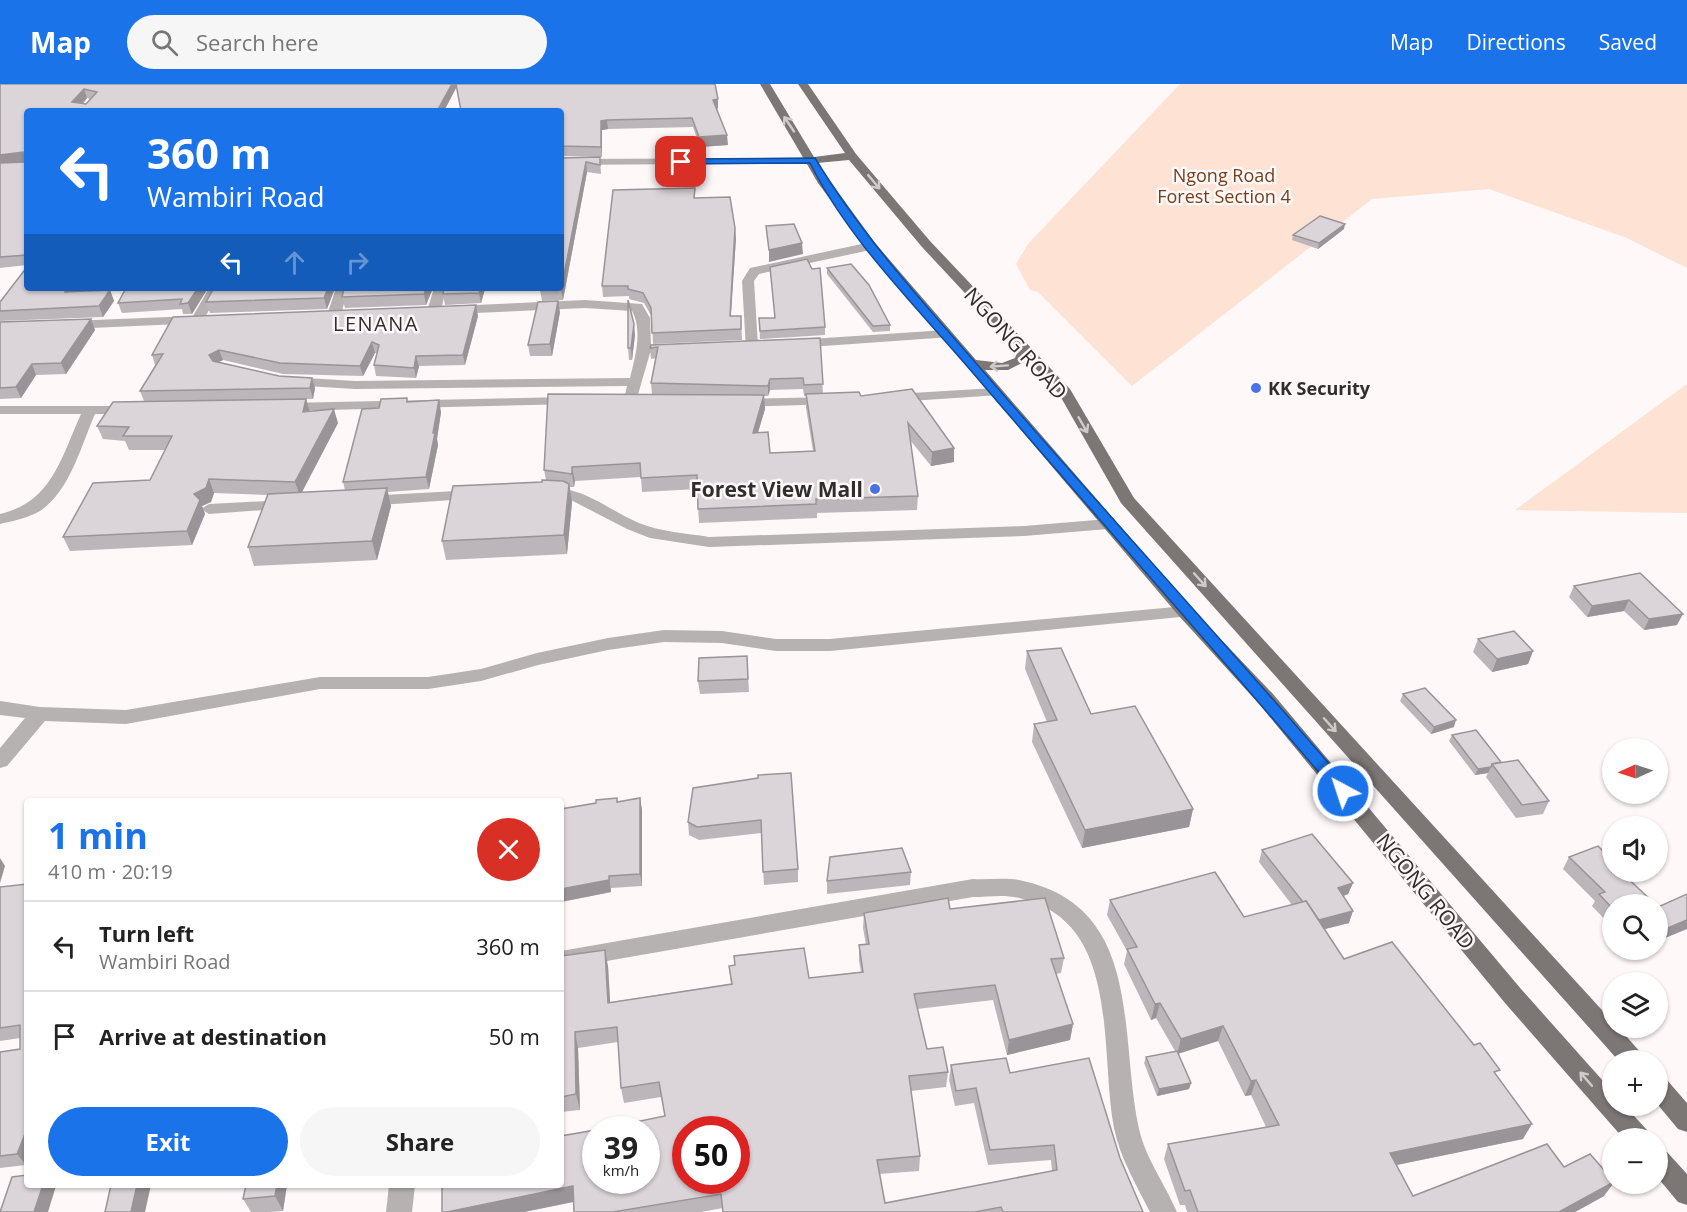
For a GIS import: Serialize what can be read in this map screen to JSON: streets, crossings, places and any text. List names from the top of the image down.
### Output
{
  "streets": {
    "main road": ["NGONG ROAD"]
  },
  "districts": ["LENANA"],
  "parks": ["Ngong Road Forest Section 4"],
  "places": ["KK Security", "Forest View Mall"],
  "north": "left",
  "page": {
    "header": "Map",
    "search": "Search here",
    "nav": ["Map", "Directions", "Saved"],
    "turn": ["360 m", "Wambiri Road"],
    "map_buttons": ["+", "−"],
    "heading": ["1 min", "410 m · 20:19"],
    "list": [
      {
        "name": "Turn left",
        "note": "Wambiri Road",
        "value": "360 m"
      },
      {
        "name": "Arrive at destination",
        "value": "50 m"
      }
    ],
    "buttons": ["Exit", "Share"],
    "speed": "39 km/h",
    "limit": "50"
  }
}
